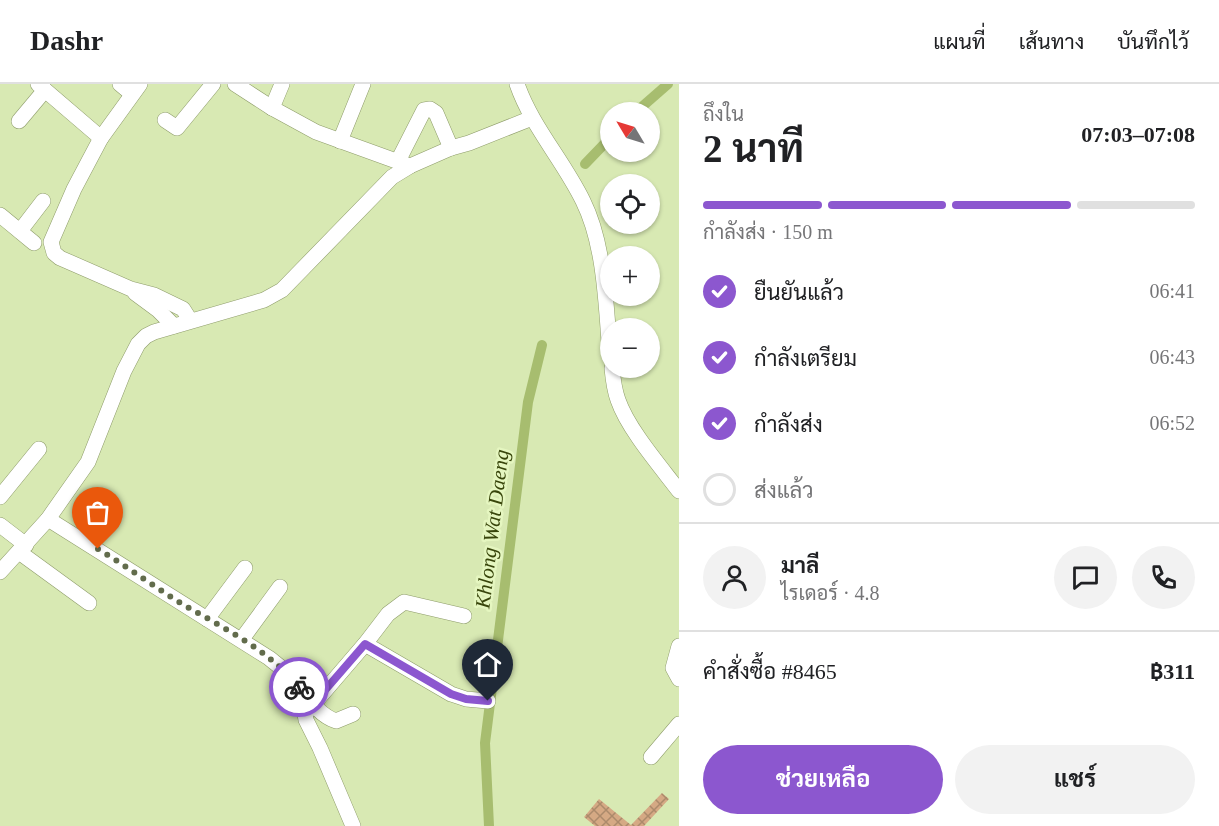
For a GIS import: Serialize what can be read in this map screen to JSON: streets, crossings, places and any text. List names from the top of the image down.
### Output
{
  "water": ["Khlong Wat Daeng"],
  "north": "top left",
  "page": {
    "header": "Dashr",
    "nav": ["แผนที่", "เส้นทาง", "บันทึกไว้"],
    "heading": ["2 นาที", "ถึงใน", "07:03–07:08"],
    "panel": [
      "มาลี",
      "ไรเดอร์ · 4.8",
      "คำสั่งซื้อ #8465",
      "฿311"
    ],
    "map_buttons": ["+", "−"],
    "bar": "กำลังส่ง · 150 m",
    "list": [
      ["ยืนยันแล้ว", "06:41"],
      ["กำลังเตรียม", "06:43"],
      ["กำลังส่ง", "06:52"],
      "ส่งแล้ว"
    ],
    "buttons": ["ช่วยเหลือ", "แชร์"]
  }
}
